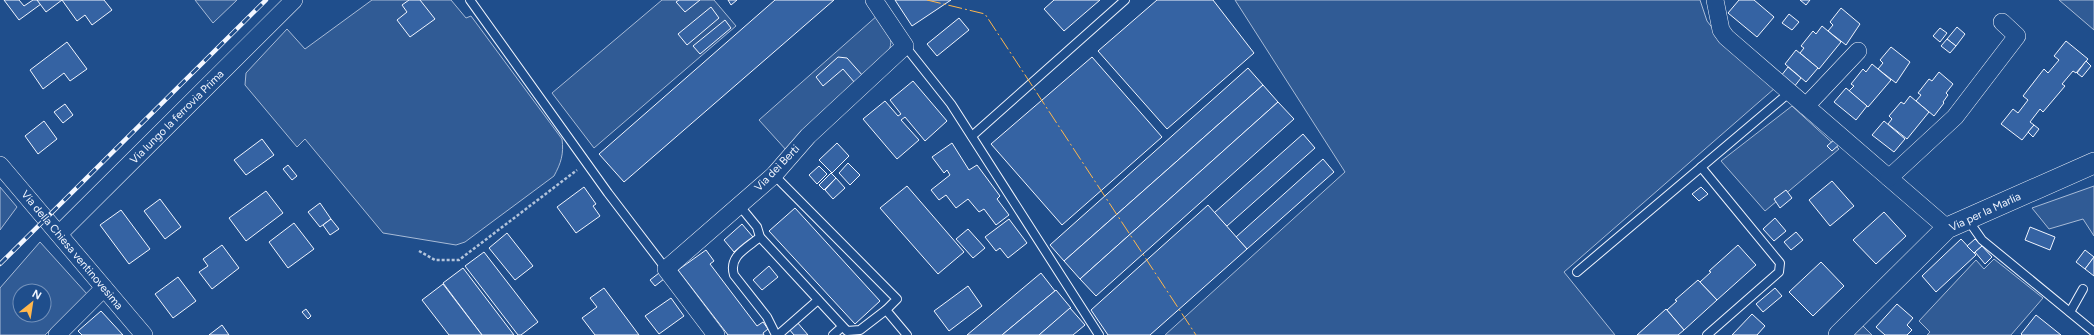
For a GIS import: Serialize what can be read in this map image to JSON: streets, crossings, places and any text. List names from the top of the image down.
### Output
{
  "streets": {
    "street": [
      "Via lungo la ferrovia Prima",
      "Via dei Berti",
      "Via per la Marlia",
      "Via della Chiesa ventinovesima"
    ]
  },
  "crossings": [
    ["Via lungo la ferrovia Prima", "Via della Chiesa ventinovesima"]
  ],
  "north": "top right"
}
